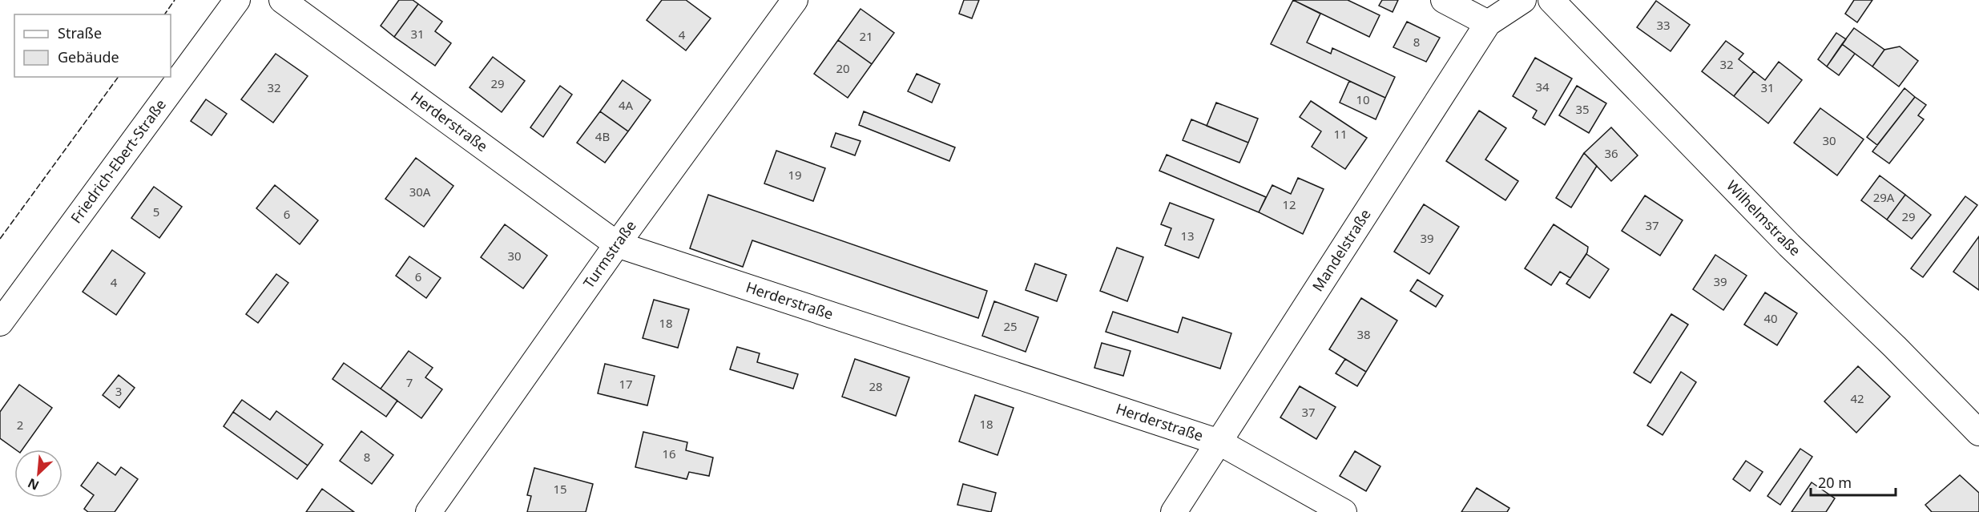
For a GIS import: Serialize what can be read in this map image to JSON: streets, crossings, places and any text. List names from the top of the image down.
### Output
{
  "streets": {
    "street": [
      "Herderstraße",
      "Friedrich-Ebert-Straße",
      "Wilhelmstraße",
      "Mandelstraße",
      "Turmstraße"
    ]
  },
  "crossings": [
    ["Herderstraße", "Mandelstraße"],
    ["Herderstraße", "Turmstraße"]
  ],
  "house_numbers": [
    "33",
    "31",
    "4",
    "21",
    "8",
    "32",
    "20",
    "29",
    "34",
    "32",
    "31",
    "10",
    "4A",
    "35",
    "11",
    "4B",
    "30",
    "36",
    "19",
    "30A",
    "29A",
    "12",
    "5",
    "6",
    "29",
    "37",
    "13",
    "39",
    "30",
    "6",
    "39",
    "4",
    "40",
    "18",
    "25",
    "38",
    "7",
    "17",
    "28",
    "3",
    "42",
    "37",
    "18",
    "2",
    "16",
    "8",
    "15"
  ],
  "legend": ["Straße", "Gebäude"],
  "scale_bar": "20 m",
  "north": "bottom left"
}
